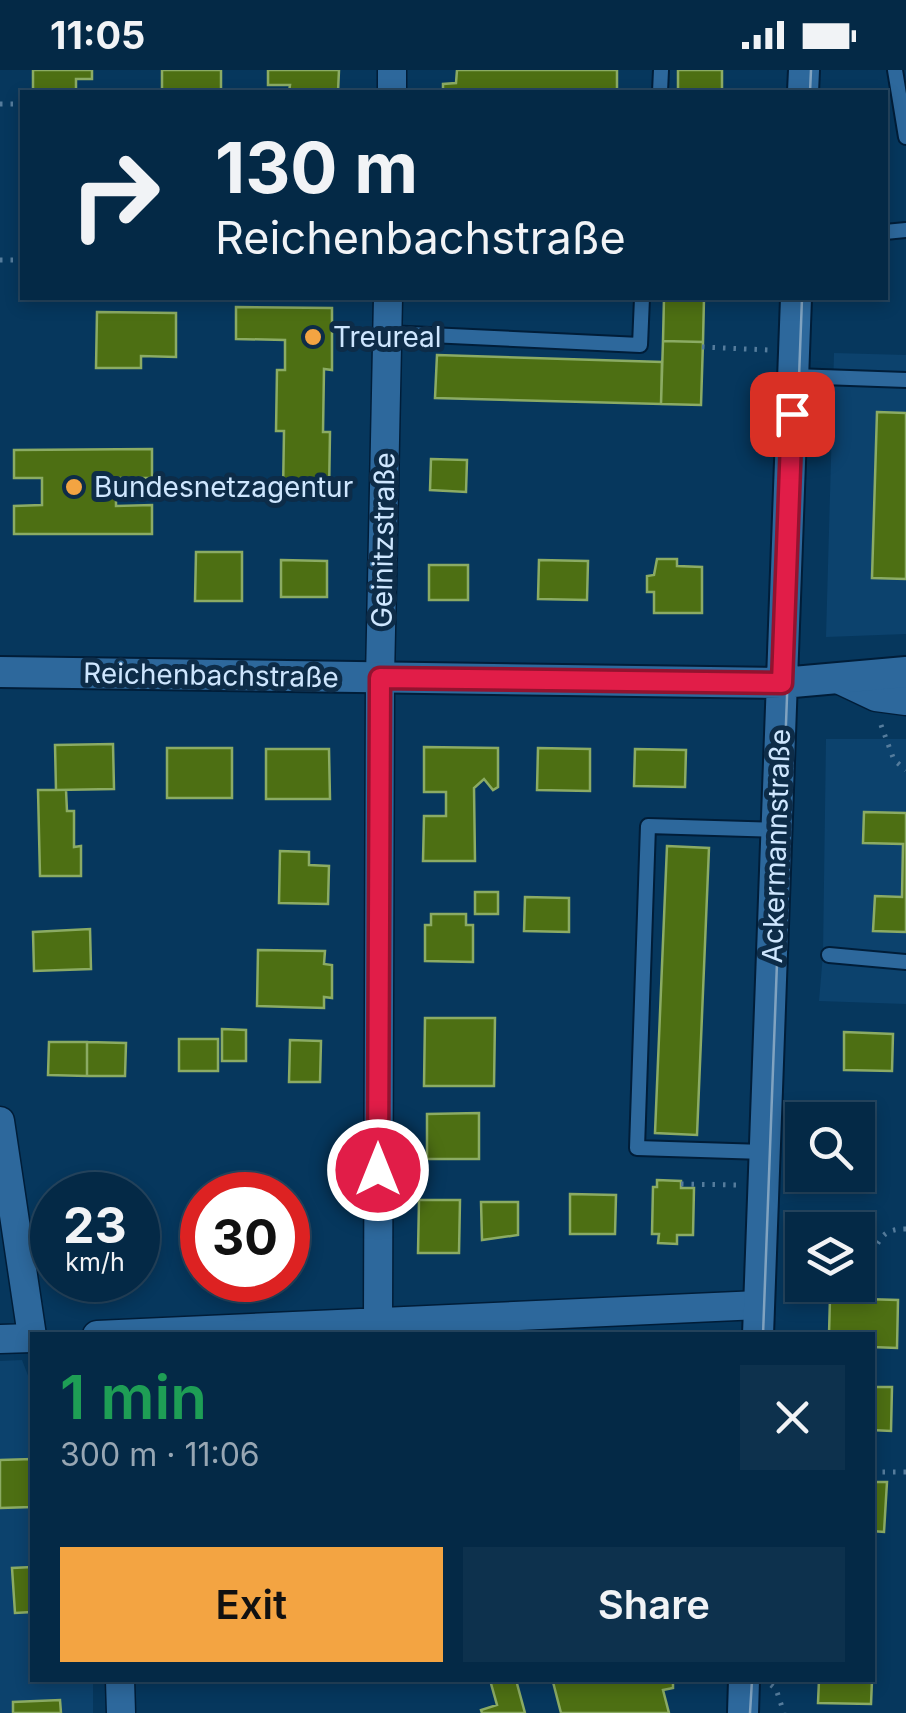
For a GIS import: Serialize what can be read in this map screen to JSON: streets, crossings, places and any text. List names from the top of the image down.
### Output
{
  "streets": {
    "street": ["Geinitzstraße", "Reichenbachstraße", "Ackermannstraße"]
  },
  "crossings": [
    ["Geinitzstraße", "Reichenbachstraße"],
    ["Reichenbachstraße", "Ackermannstraße"]
  ],
  "places": ["Treureal", "Bundesnetzagentur"],
  "page": {
    "status": "11:05",
    "turn": ["130 m", "Reichenbachstraße"],
    "speed": "23 km/h",
    "limit": "30",
    "heading": ["1 min", "300 m · 11:06"],
    "buttons": ["Exit", "Share"]
  }
}
